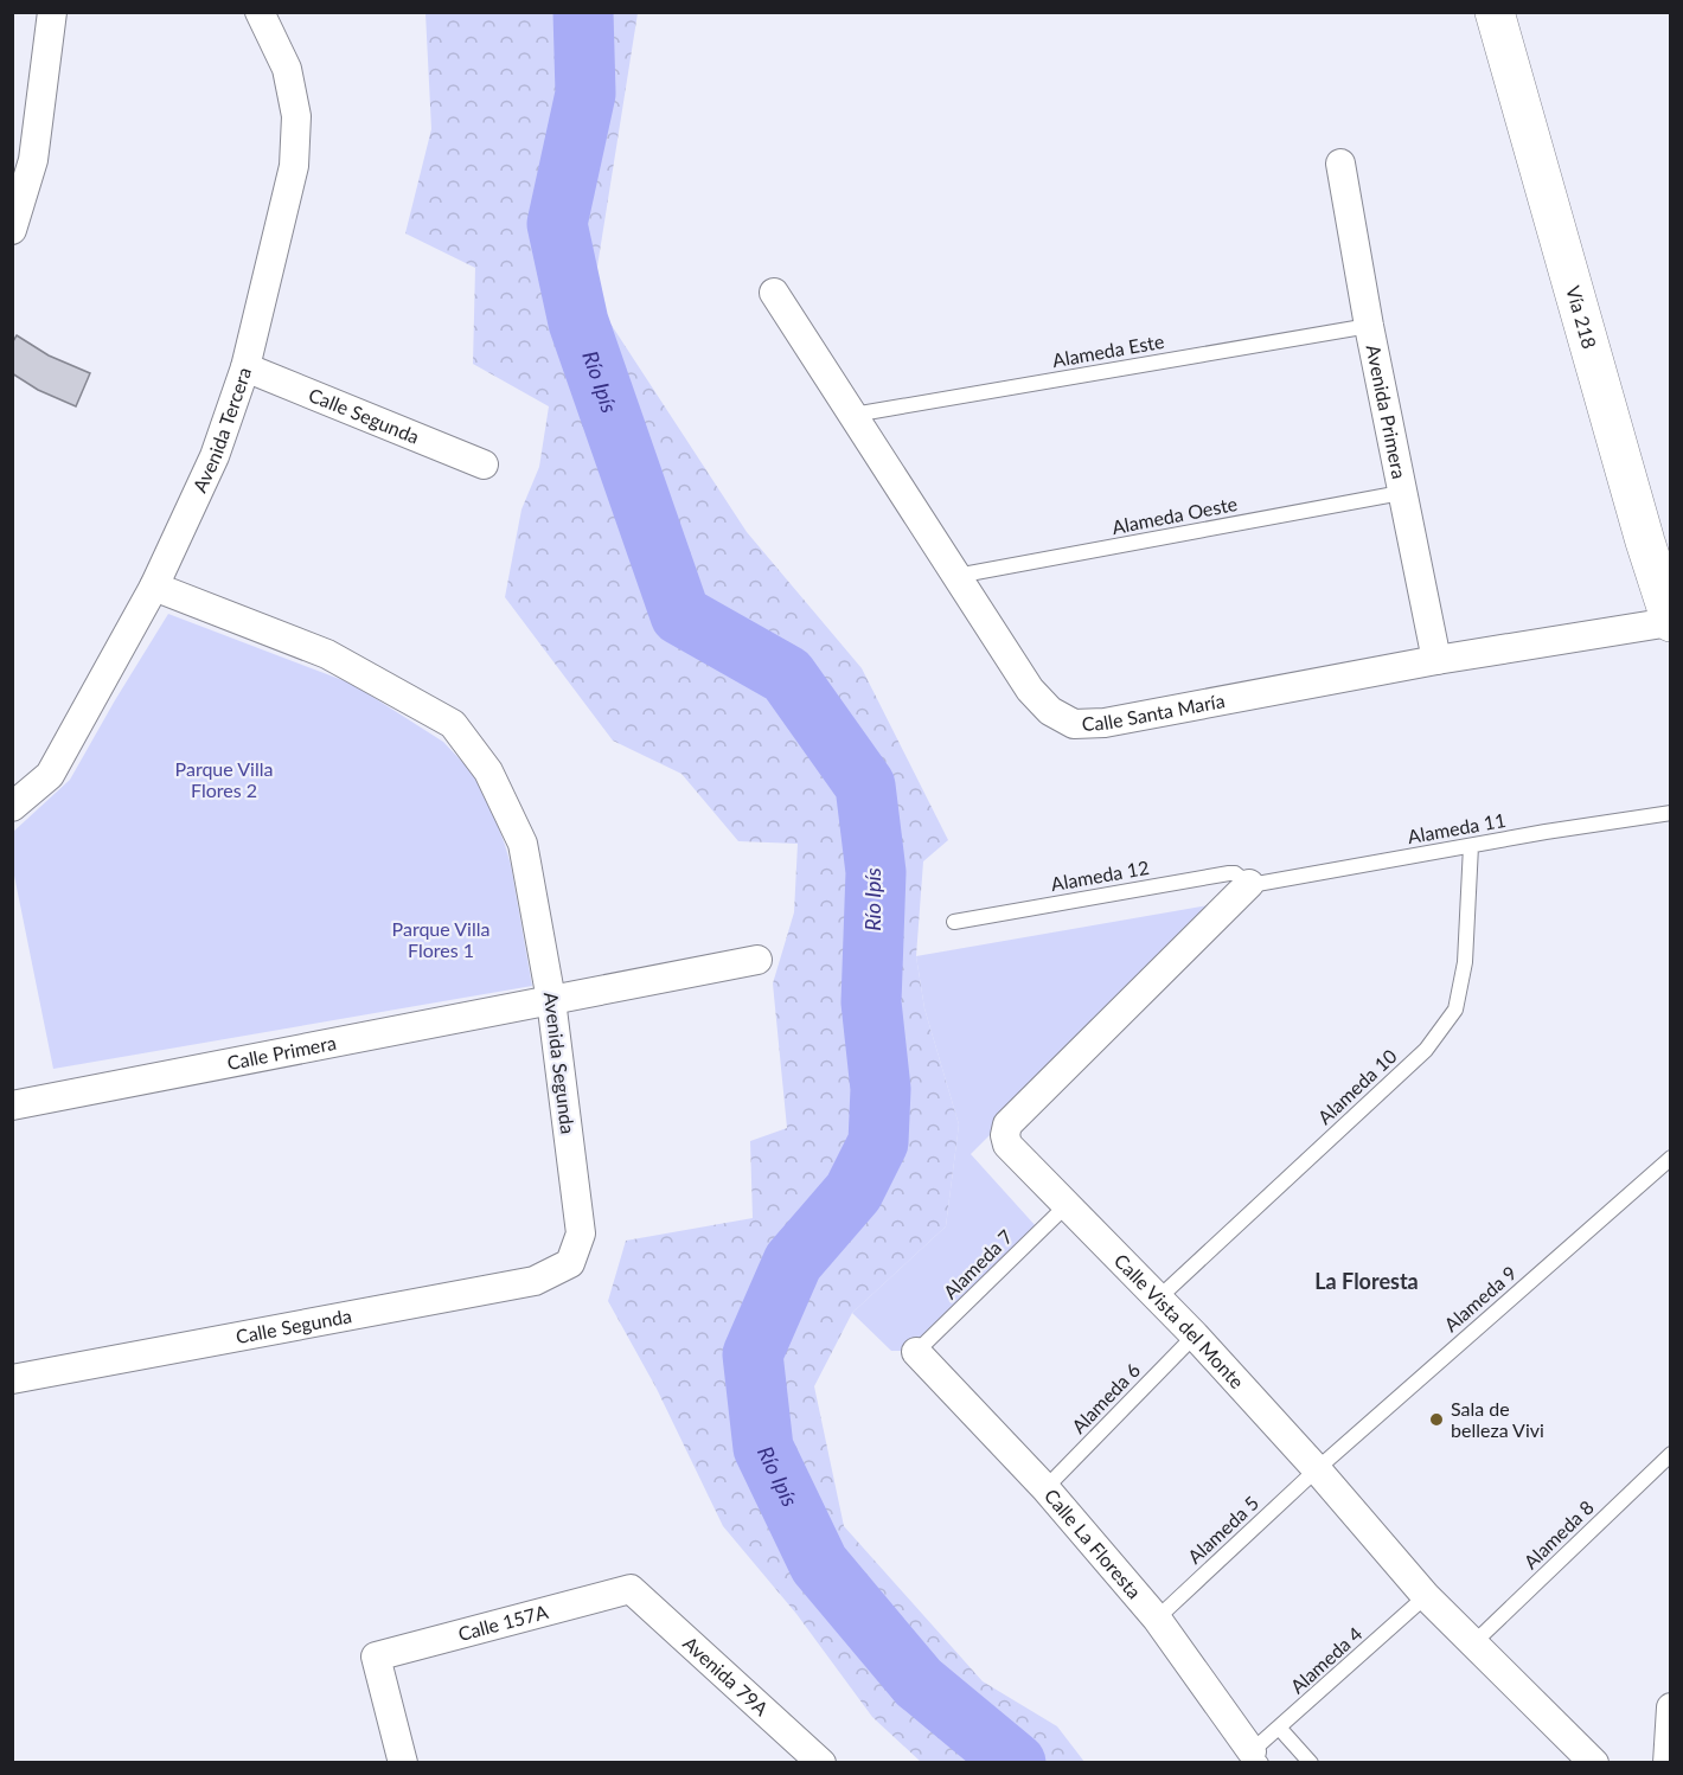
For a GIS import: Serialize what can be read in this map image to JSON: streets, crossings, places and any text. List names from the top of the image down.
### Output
{
  "streets": {
    "main road": ["Vía 218"],
    "street": [
      "Avenida Primera",
      "Calle Segunda",
      "Avenida Tercera",
      "Calle Santa María",
      "Calle Primera",
      "Avenida Segunda",
      "Calle Vista del Monte",
      "Calle La Floresta",
      "Calle 157A",
      "Avenida 79A"
    ],
    "lane": [
      "Alameda Este",
      "Alameda Oeste",
      "Alameda 11",
      "Alameda 12",
      "Alameda 10",
      "Alameda 7",
      "Alameda 9",
      "Alameda 6",
      "Alameda 5",
      "Alameda 8",
      "Alameda 4"
    ]
  },
  "crossings": [
    ["Vía 218", "Calle Santa María"],
    ["Alameda Este", "Avenida Primera"],
    ["Alameda Este", "Calle Santa María"],
    ["Avenida Primera", "Alameda Oeste"],
    ["Avenida Primera", "Calle Santa María"],
    ["Calle Segunda", "Avenida Tercera"],
    ["Calle Segunda", "Avenida Segunda"],
    ["Avenida Tercera", "Avenida Segunda"],
    ["Alameda Oeste", "Calle Santa María"],
    ["Alameda 11", "Alameda 12"],
    ["Alameda 11", "Alameda 10"],
    ["Alameda 11", "Calle Vista del Monte"],
    ["Alameda 12", "Calle Vista del Monte"],
    ["Calle Primera", "Avenida Segunda"],
    ["Alameda 10", "Calle Vista del Monte"],
    ["Alameda 7", "Calle Vista del Monte"],
    ["Alameda 7", "Calle La Floresta"],
    ["Alameda 9", "Calle Vista del Monte"],
    ["Alameda 9", "Alameda 5"],
    ["Calle Vista del Monte", "Alameda 6"],
    ["Calle Vista del Monte", "Alameda 5"],
    ["Calle Vista del Monte", "Alameda 8"],
    ["Calle Vista del Monte", "Alameda 4"],
    ["Alameda 6", "Calle La Floresta"],
    ["Alameda 5", "Calle La Floresta"],
    ["Calle La Floresta", "Alameda 4"],
    ["Calle 157A", "Avenida 79A"]
  ],
  "districts": ["La Floresta"],
  "water": ["Río Ipís"],
  "parks": ["Parque Villa Flores 2", "Parque Villa Flores 1"],
  "places": ["Sala de belleza Vivi"]
}
